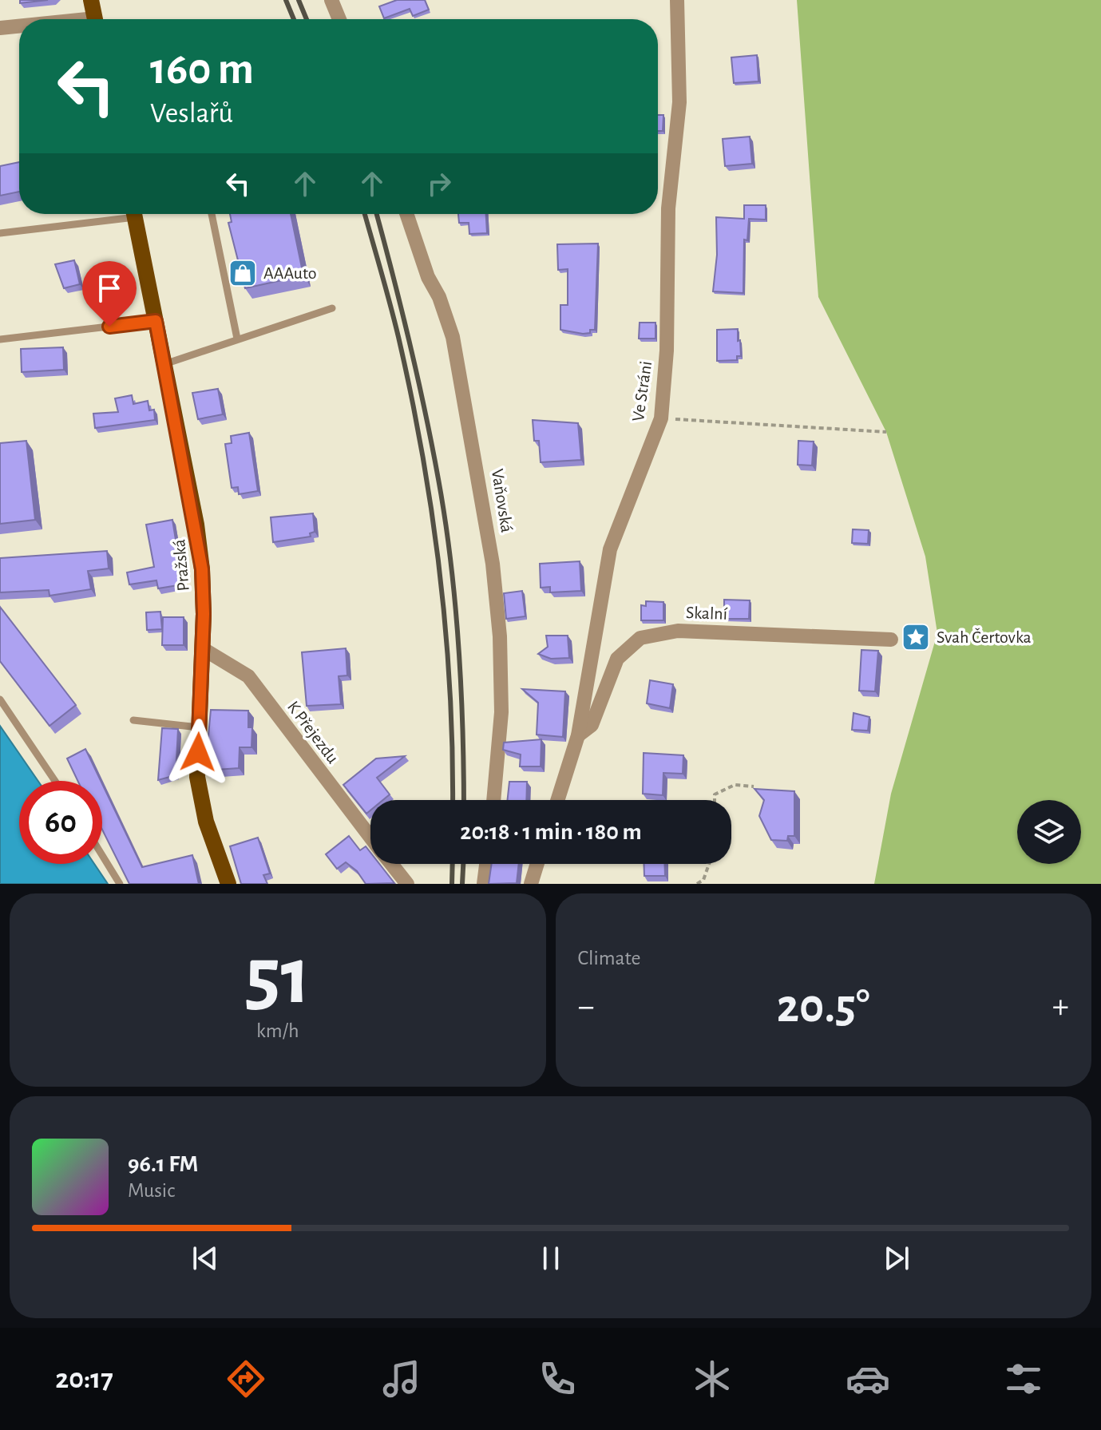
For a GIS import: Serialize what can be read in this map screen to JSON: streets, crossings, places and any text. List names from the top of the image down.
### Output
{
  "streets": {
    "main road": ["Pražská"],
    "street": [
      "Ve Stráni",
      "Vaňovská",
      "Skalní",
      "K Přejezdu"
    ]
  },
  "crossings": [
    ["Ve Stráni", "Skalní"],
    ["Pražská", "K Přejezdu"]
  ],
  "places": {
    "shop": ["AAAuto"],
    "place": ["Svah Čertovka"]
  },
  "page": {
    "turn": ["160 m", "Veslařů"],
    "limit": "60",
    "trip": "20:18 · 1 min · 180 m",
    "tile": [
      ["51", "km/h"],
      "Climate"
    ],
    "heat": ["−", "20.5°", "+"],
    "song": ["96.1 FM", "Music"],
    "tabs": "20:17"
  }
}
